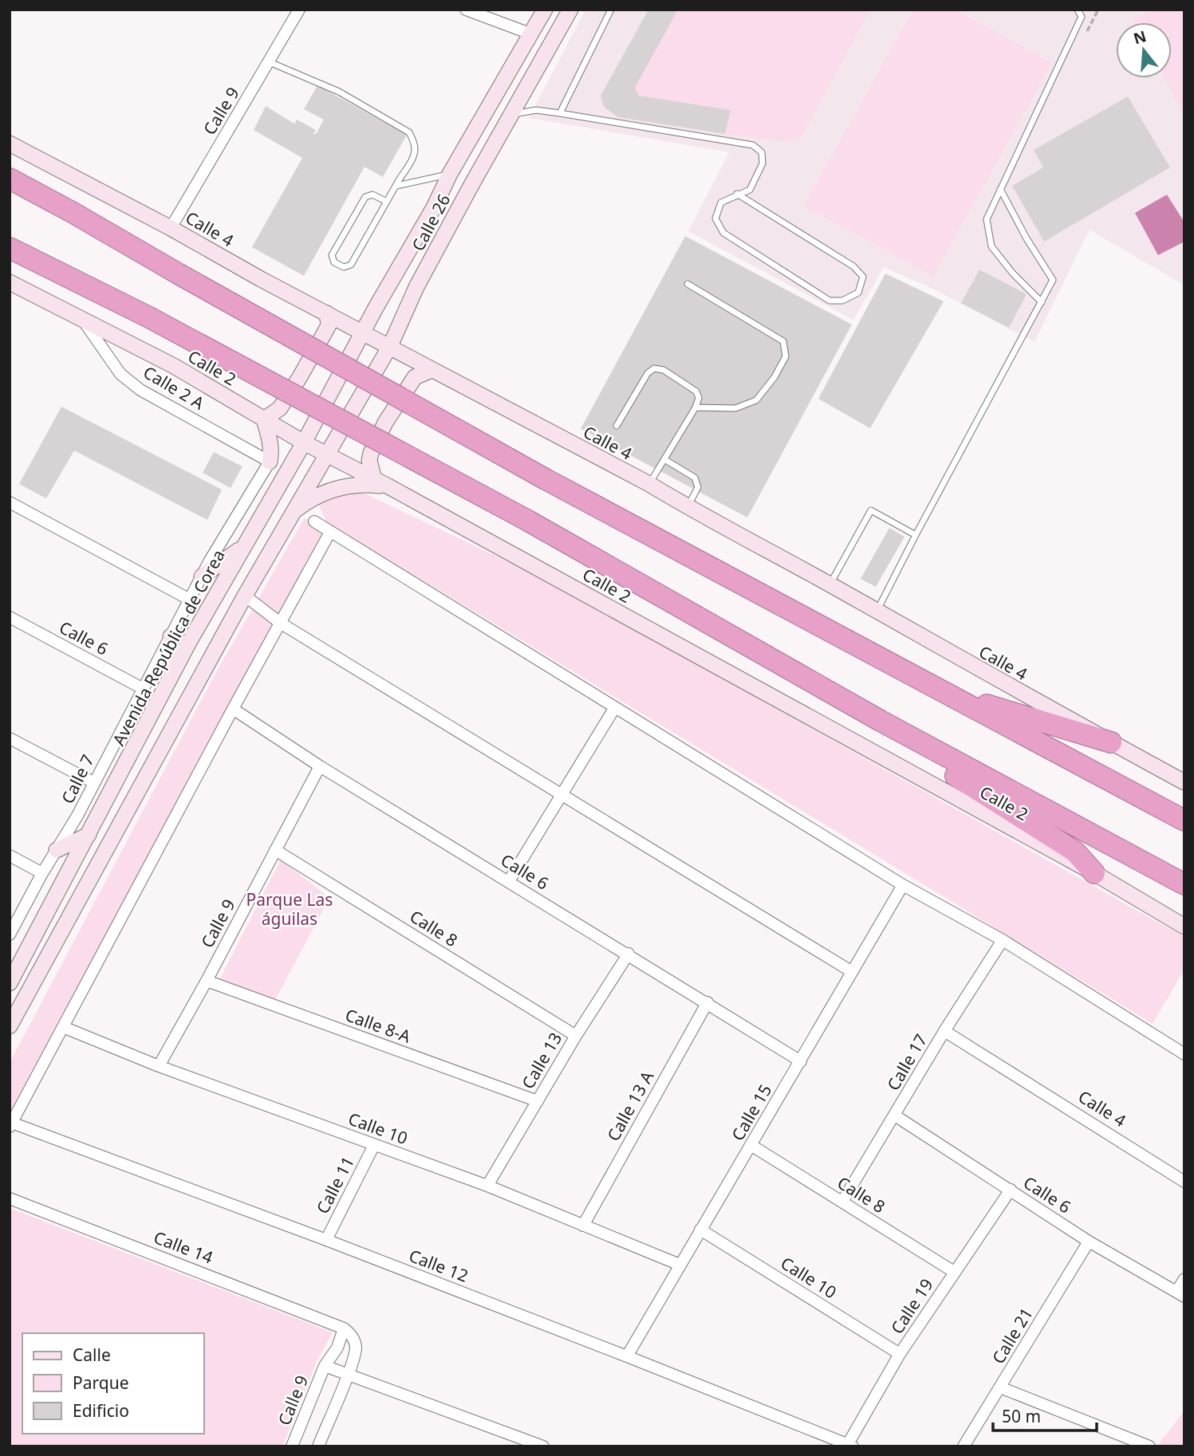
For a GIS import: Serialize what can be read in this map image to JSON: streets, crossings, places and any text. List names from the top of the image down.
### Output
{
  "streets": {
    "main road": [
      "Calle 26",
      "Calle 4",
      "Calle 2",
      "Avenida República de Corea"
    ],
    "street": [
      "Calle 9",
      "Calle 2 A",
      "Calle 6",
      "Calle 7",
      "Calle 8",
      "Calle 8-A",
      "Calle 13",
      "Calle 17",
      "Calle 13 A",
      "Calle 15",
      "Calle 10",
      "Calle 11",
      "Calle 14",
      "Calle 12",
      "Calle 19",
      "Calle 21"
    ]
  },
  "crossings": [
    ["Calle 9", "Calle 4"],
    ["Calle 9", "Calle 6"],
    ["Calle 9", "Calle 8"],
    ["Calle 9", "Calle 8-A"],
    ["Calle 9", "Calle 10"],
    ["Calle 26", "Calle 4"],
    ["Calle 26", "Calle 2"],
    ["Calle 26", "Avenida República de Corea"],
    ["Calle 4", "Avenida República de Corea"],
    ["Calle 4", "Calle 17"],
    ["Calle 2", "Calle 2 A"],
    ["Calle 2", "Avenida República de Corea"],
    ["Calle 2 A", "Calle 7"],
    ["Calle 6", "Calle 7"],
    ["Calle 6", "Calle 13"],
    ["Calle 6", "Calle 17"],
    ["Calle 6", "Calle 13 A"],
    ["Calle 6", "Calle 15"],
    ["Calle 6", "Calle 19"],
    ["Calle 6", "Calle 21"],
    ["Calle 8", "Calle 13"],
    ["Calle 8", "Calle 17"],
    ["Calle 8", "Calle 15"],
    ["Calle 8", "Calle 19"],
    ["Calle 8-A", "Calle 13"],
    ["Calle 13", "Calle 10"],
    ["Calle 13 A", "Calle 10"],
    ["Calle 15", "Calle 10"],
    ["Calle 15", "Calle 12"],
    ["Calle 10", "Calle 11"],
    ["Calle 10", "Calle 19"],
    ["Calle 11", "Calle 12"],
    ["Calle 12", "Calle 19"]
  ],
  "parks": ["Parque Las águilas"],
  "legend": ["Calle", "Parque", "Edificio"],
  "scale_bar": "50 m",
  "north": "top"
}
